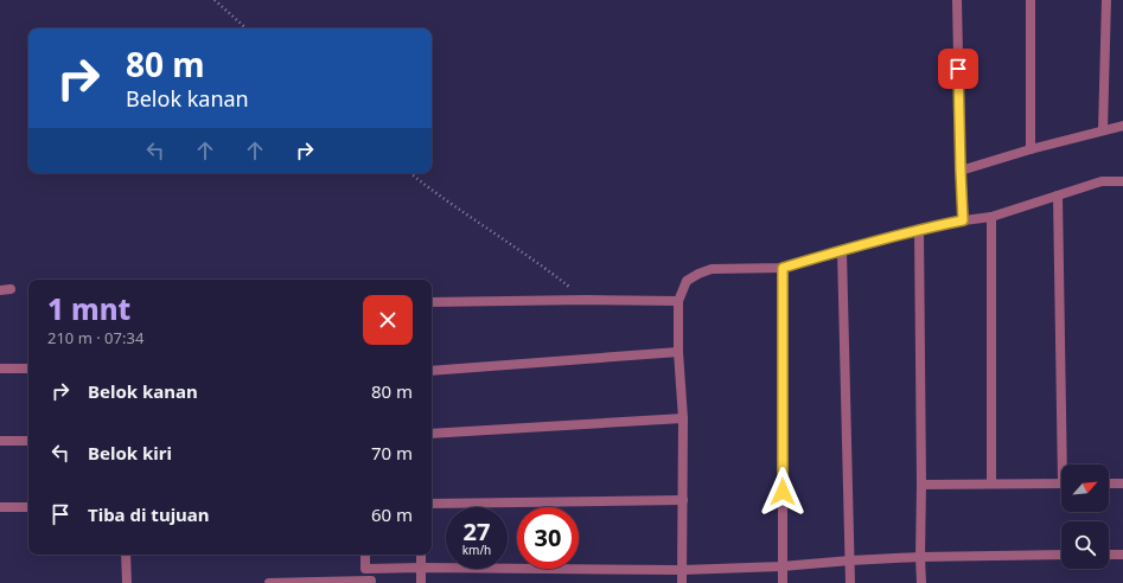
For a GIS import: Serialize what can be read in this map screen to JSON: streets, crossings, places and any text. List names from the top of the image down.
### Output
{
  "north": "top right",
  "page": {
    "turn": ["80 m", "Belok kanan"],
    "heading": ["1 mnt", "210 m · 07:34"],
    "list": [
      {
        "name": "Belok kanan",
        "value": "80 m"
      },
      {
        "name": "Belok kiri",
        "value": "70 m"
      },
      {
        "name": "Tiba di tujuan",
        "value": "60 m"
      }
    ],
    "speed": "27 km/h",
    "limit": "30"
  }
}
